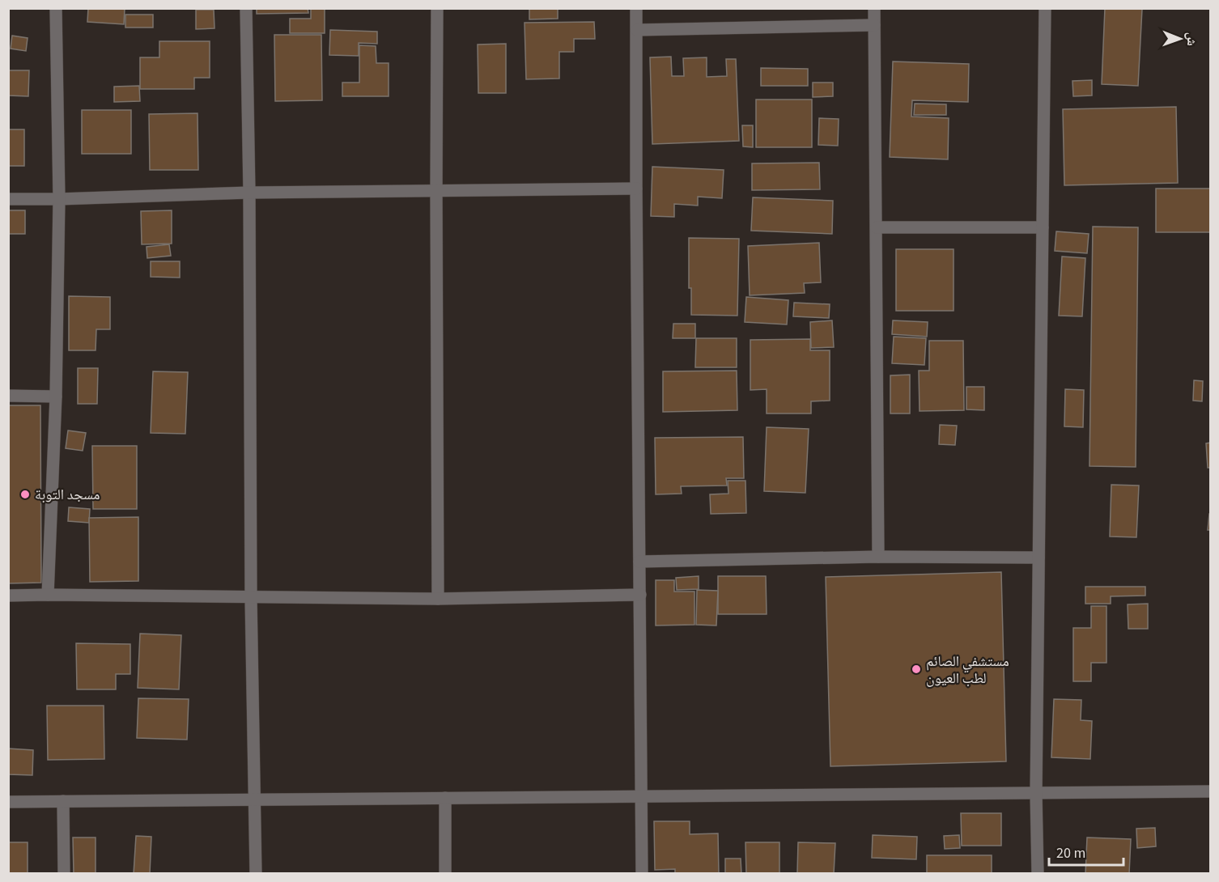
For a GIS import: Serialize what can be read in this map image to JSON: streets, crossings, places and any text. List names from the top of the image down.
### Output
{
  "places": ["مسجد التوبة", "مستشفي الصائم لطب العيون"],
  "scale_bar": "20 m",
  "north": "right"
}
